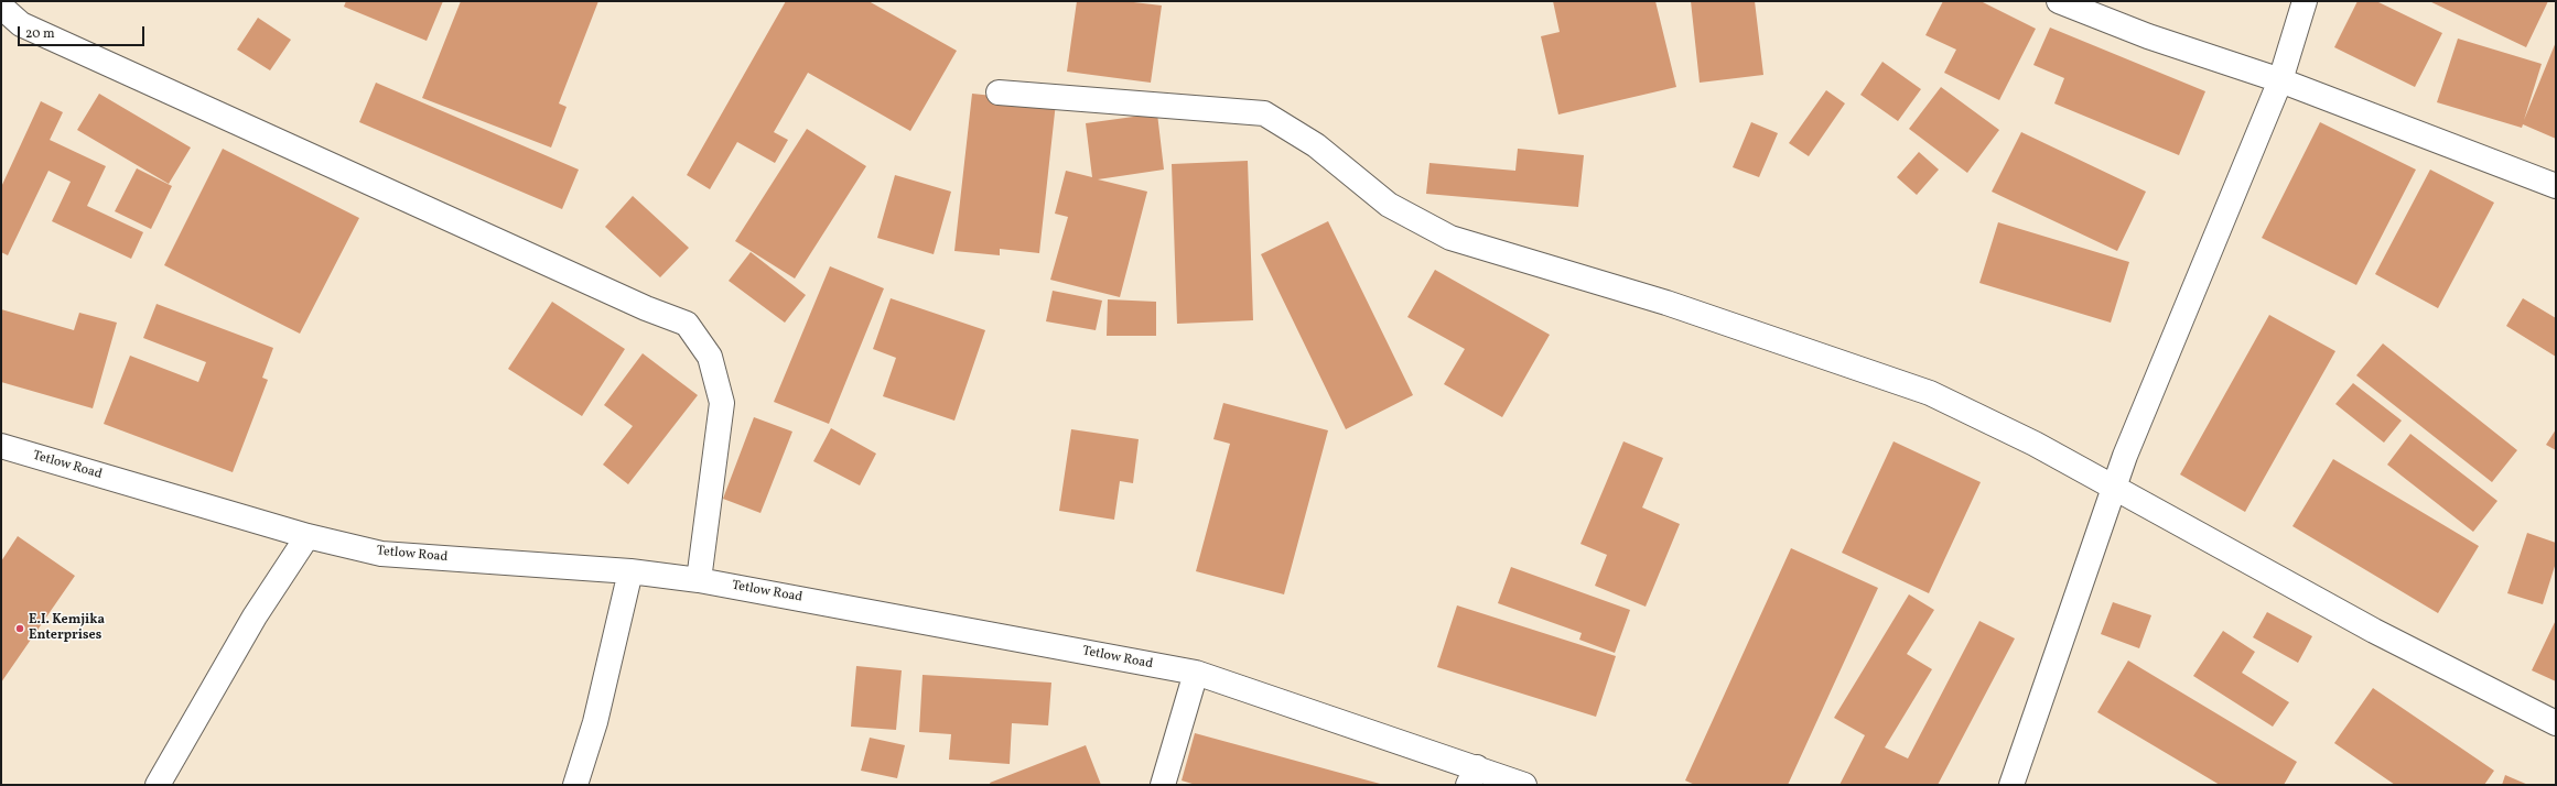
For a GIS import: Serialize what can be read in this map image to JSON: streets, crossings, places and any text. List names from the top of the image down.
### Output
{
  "streets": {
    "street": ["Tetlow Road"]
  },
  "places": ["E.I. Kemjika Enterprises"],
  "scale_bar": "20 m"
}
